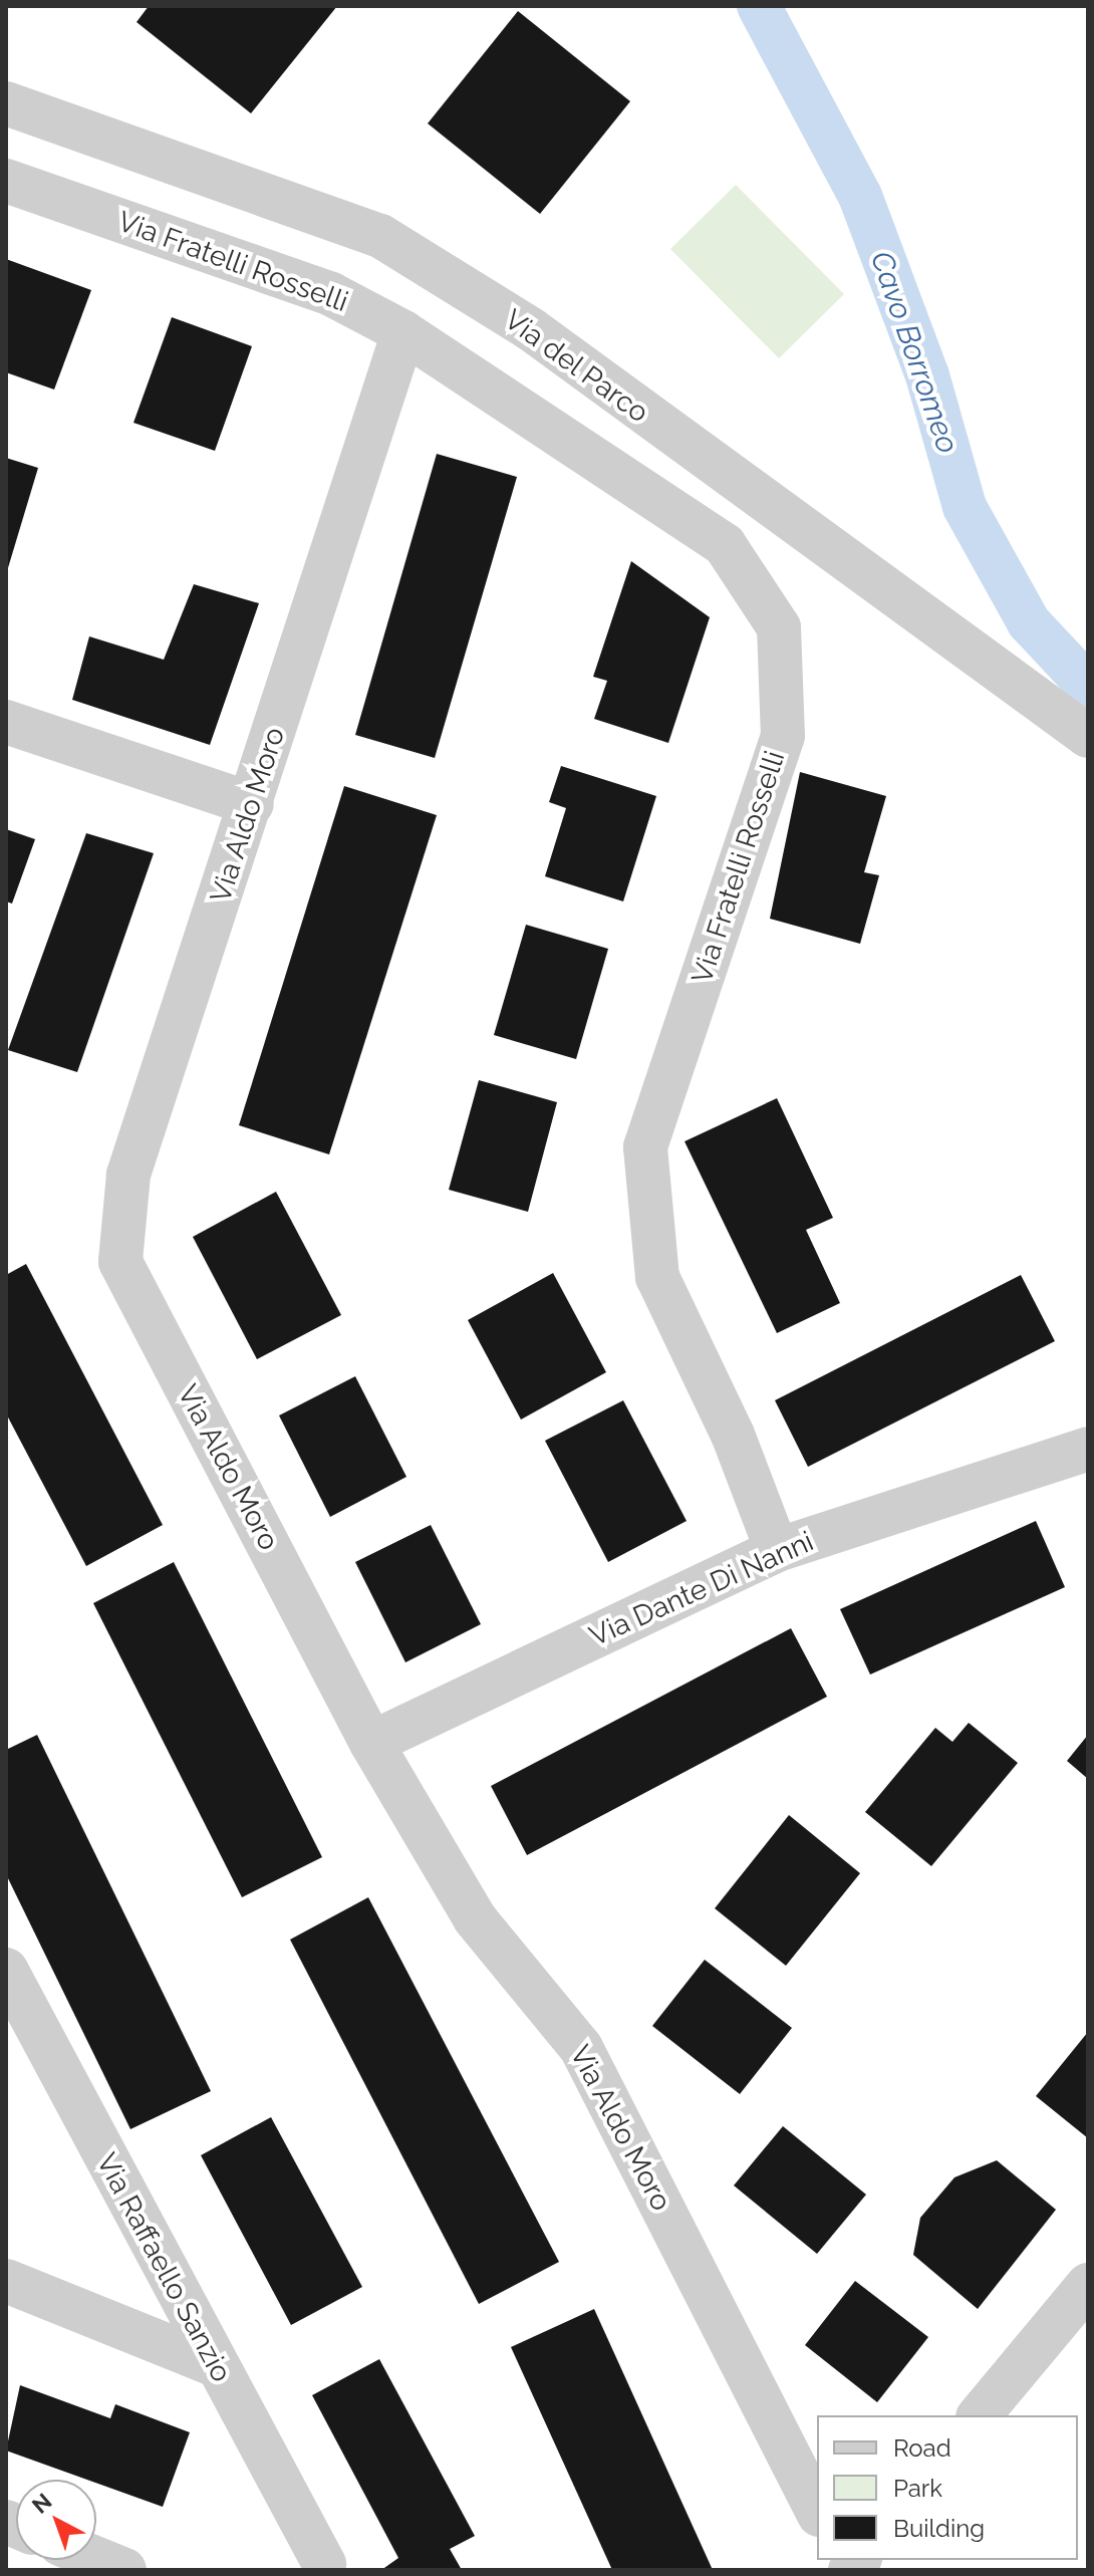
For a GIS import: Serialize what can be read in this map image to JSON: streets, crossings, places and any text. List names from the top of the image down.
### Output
{
  "streets": {
    "street": [
      "Via Fratelli Rosselli",
      "Via del Parco",
      "Via Aldo Moro",
      "Via Dante Di Nanni",
      "Via Raffaello Sanzio"
    ]
  },
  "crossings": [
    ["Via Fratelli Rosselli", "Via Aldo Moro"],
    ["Via Fratelli Rosselli", "Via Dante Di Nanni"],
    ["Via Aldo Moro", "Via Dante Di Nanni"]
  ],
  "water": ["Cavo Borromeo"],
  "legend": ["Road", "Park", "Building"],
  "north": "top left"
}
